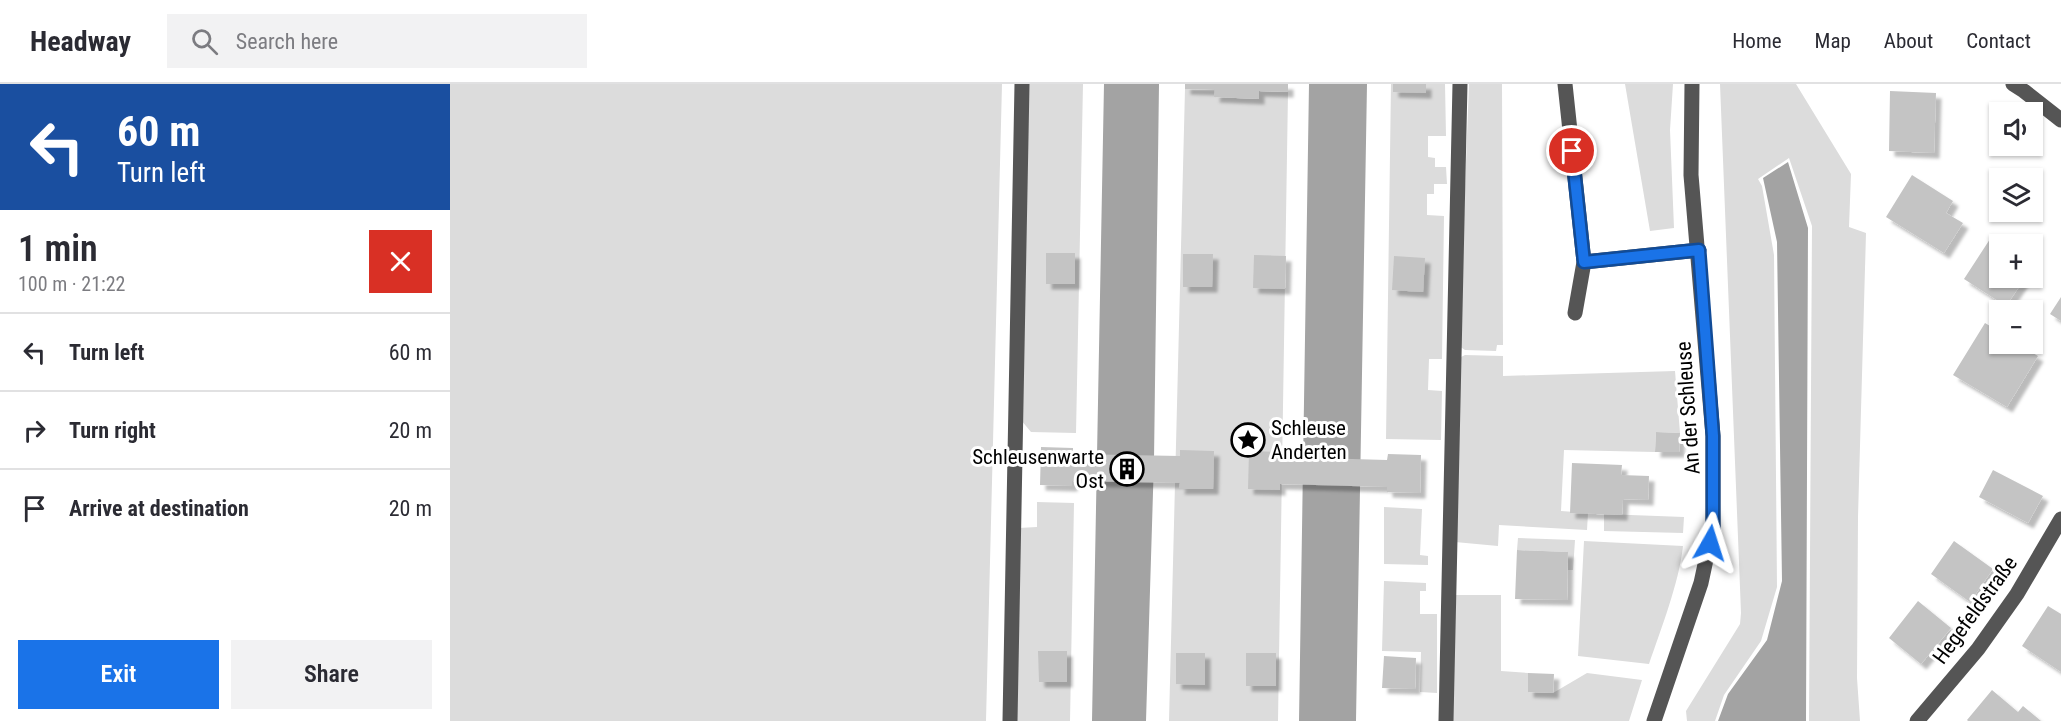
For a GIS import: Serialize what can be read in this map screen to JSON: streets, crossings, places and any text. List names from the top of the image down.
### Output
{
  "streets": {
    "street": ["An der Schleuse", "Hegefeldstraße"]
  },
  "places": {
    "place": ["Schleuse Anderten"],
    "building": ["Schleusenwarte Ost"]
  },
  "page": {
    "header": "Headway",
    "search": "Search here",
    "nav": [
      "Home",
      "Map",
      "About",
      "Contact"
    ],
    "turn": ["60 m", "Turn left"],
    "map_buttons": ["+", "−"],
    "heading": ["1 min", "100 m · 21:22"],
    "list": [
      {
        "name": "Turn left",
        "value": "60 m"
      },
      {
        "name": "Turn right",
        "value": "20 m"
      },
      {
        "name": "Arrive at destination",
        "value": "20 m"
      }
    ],
    "buttons": ["Exit", "Share"]
  }
}
